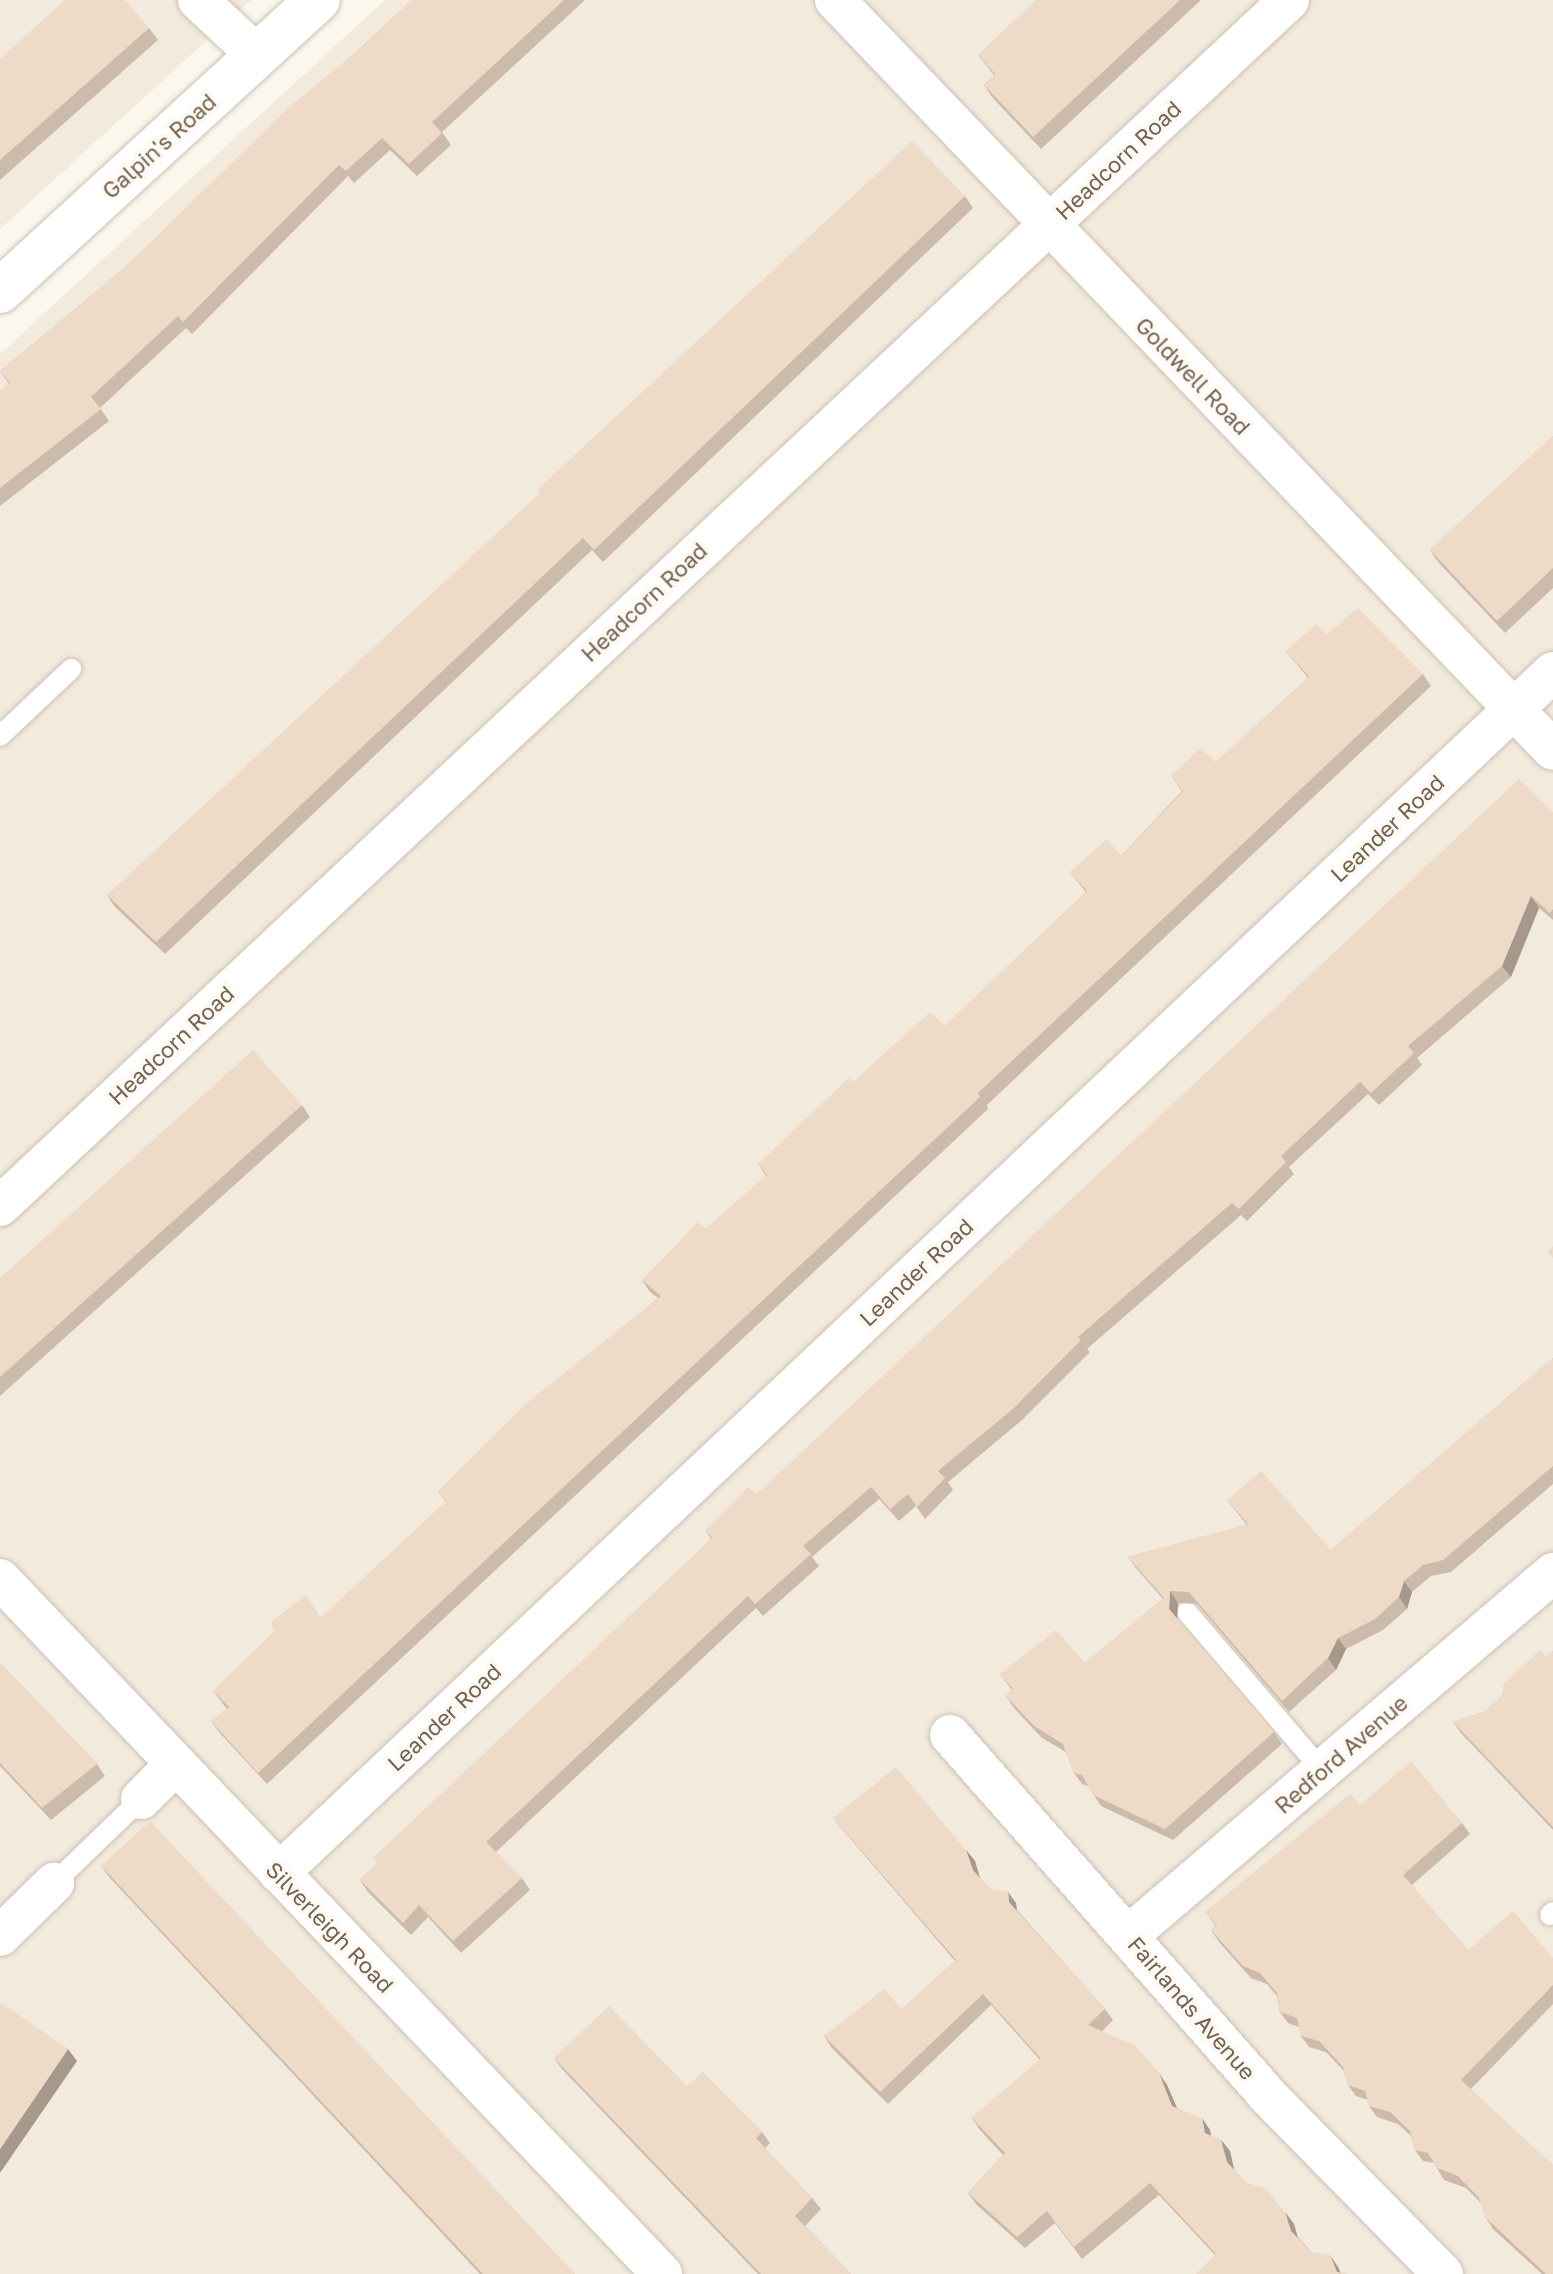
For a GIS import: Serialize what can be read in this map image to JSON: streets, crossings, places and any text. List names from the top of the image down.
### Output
{
  "streets": {
    "street": [
      "Galpin's Road",
      "Headcorn Road",
      "Goldwell Road",
      "Leander Road",
      "Redford Avenue",
      "Silverleigh Road",
      "Fairlands Avenue"
    ]
  },
  "crossings": [
    ["Headcorn Road", "Goldwell Road"],
    ["Goldwell Road", "Leander Road"],
    ["Leander Road", "Silverleigh Road"],
    ["Redford Avenue", "Fairlands Avenue"]
  ]
}
